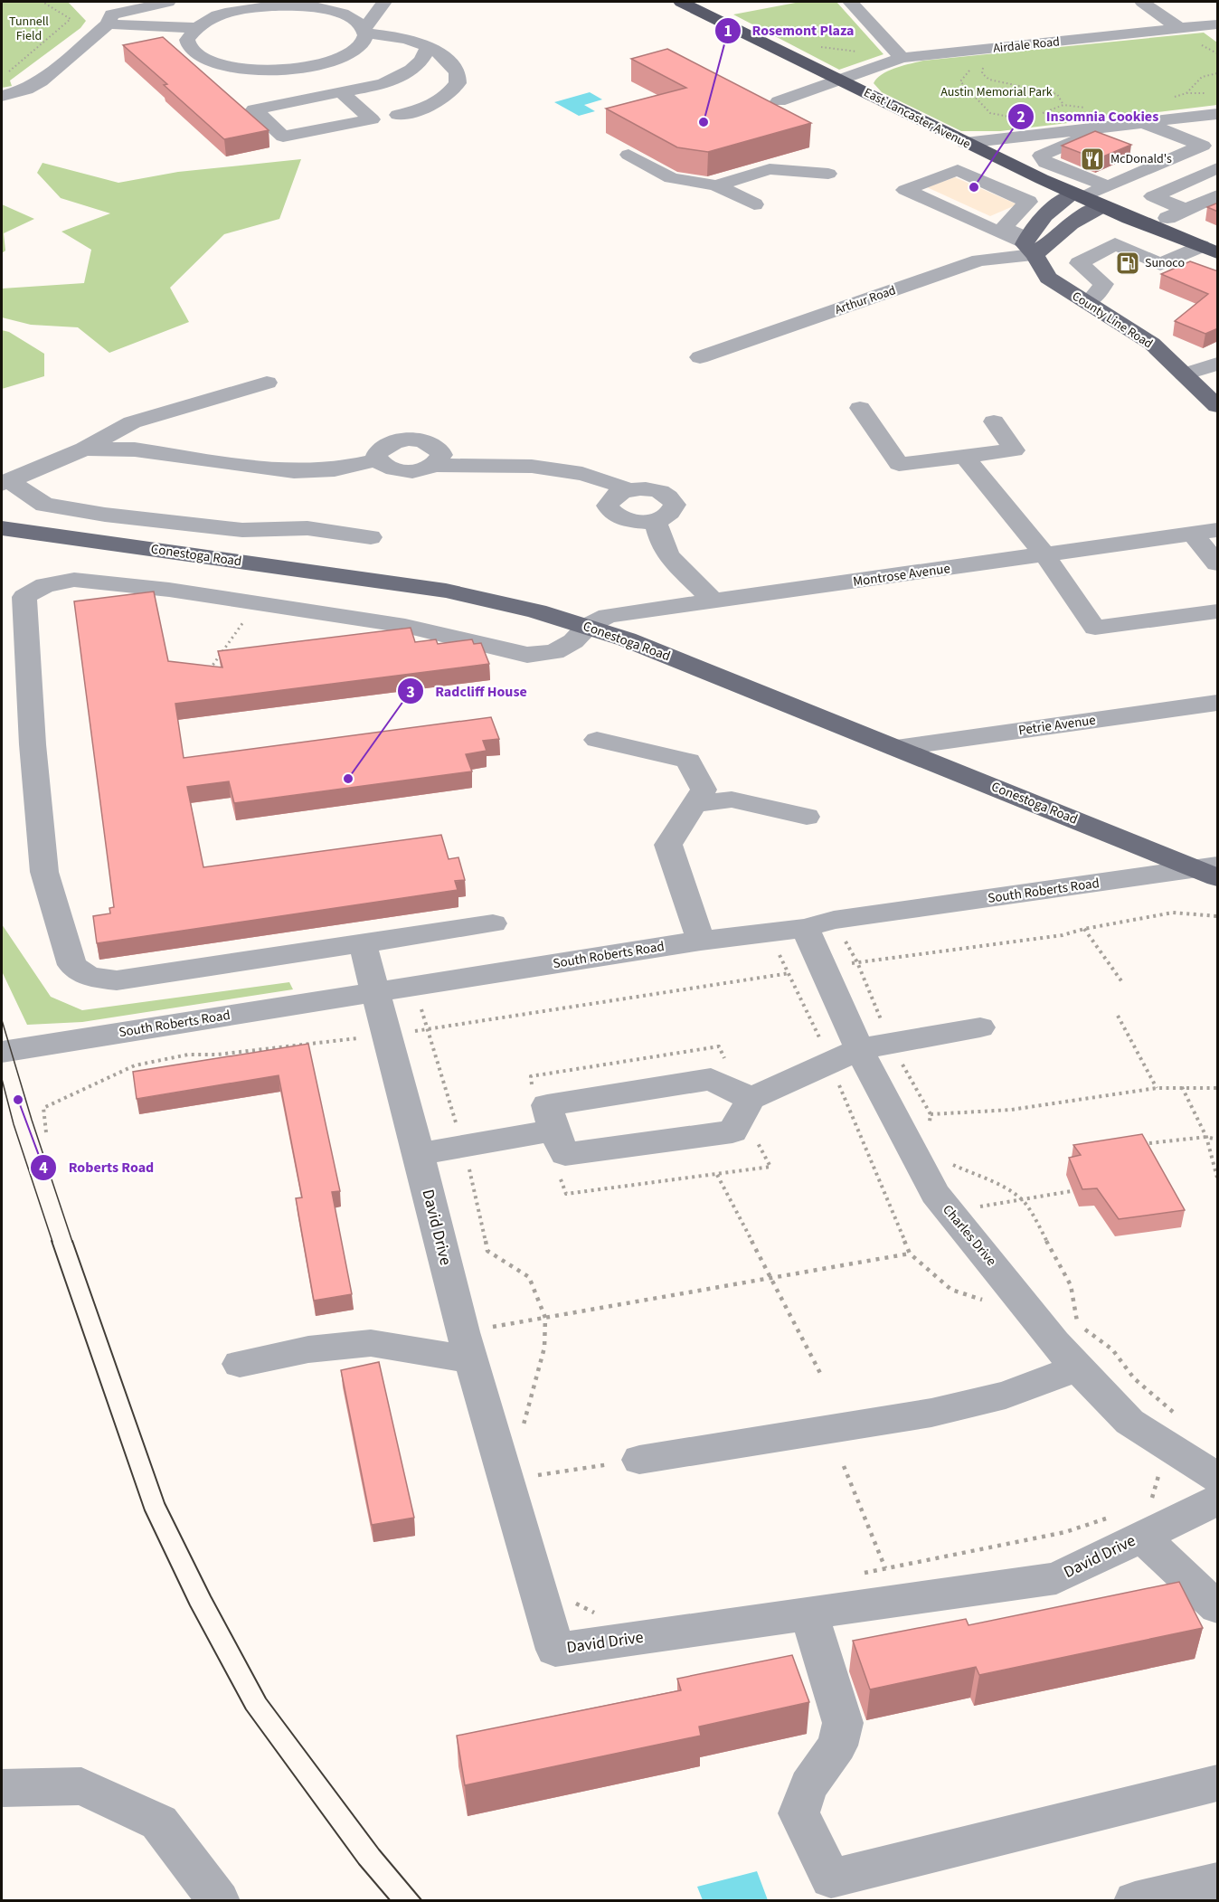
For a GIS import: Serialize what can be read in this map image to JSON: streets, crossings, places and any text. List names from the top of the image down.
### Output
{
  "streets": {
    "highway": ["East Lancaster Avenue"],
    "main road": ["County Line Road", "Conestoga Road"],
    "street": [
      "Airdale Road",
      "Arthur Road",
      "Montrose Avenue",
      "Petrie Avenue",
      "South Roberts Road",
      "David Drive",
      "Charles Drive"
    ]
  },
  "crossings": [
    ["Airdale Road", "East Lancaster Avenue"],
    ["Arthur Road", "County Line Road"],
    ["Conestoga Road", "Montrose Avenue"],
    ["Conestoga Road", "Petrie Avenue"],
    ["Conestoga Road", "South Roberts Road"],
    ["Montrose Avenue", "David Drive"],
    ["South Roberts Road", "David Drive"],
    ["South Roberts Road", "Charles Drive"]
  ],
  "parks": ["Tunnell Field", "Austin Memorial Park"],
  "places": {
    "other": [
      "Rosemont Plaza",
      "Insomnia Cookies",
      "Radcliff House",
      "Roberts Road"
    ],
    "restaurant": ["McDonald's"],
    "fuel station": ["Sunoco"]
  }
}
